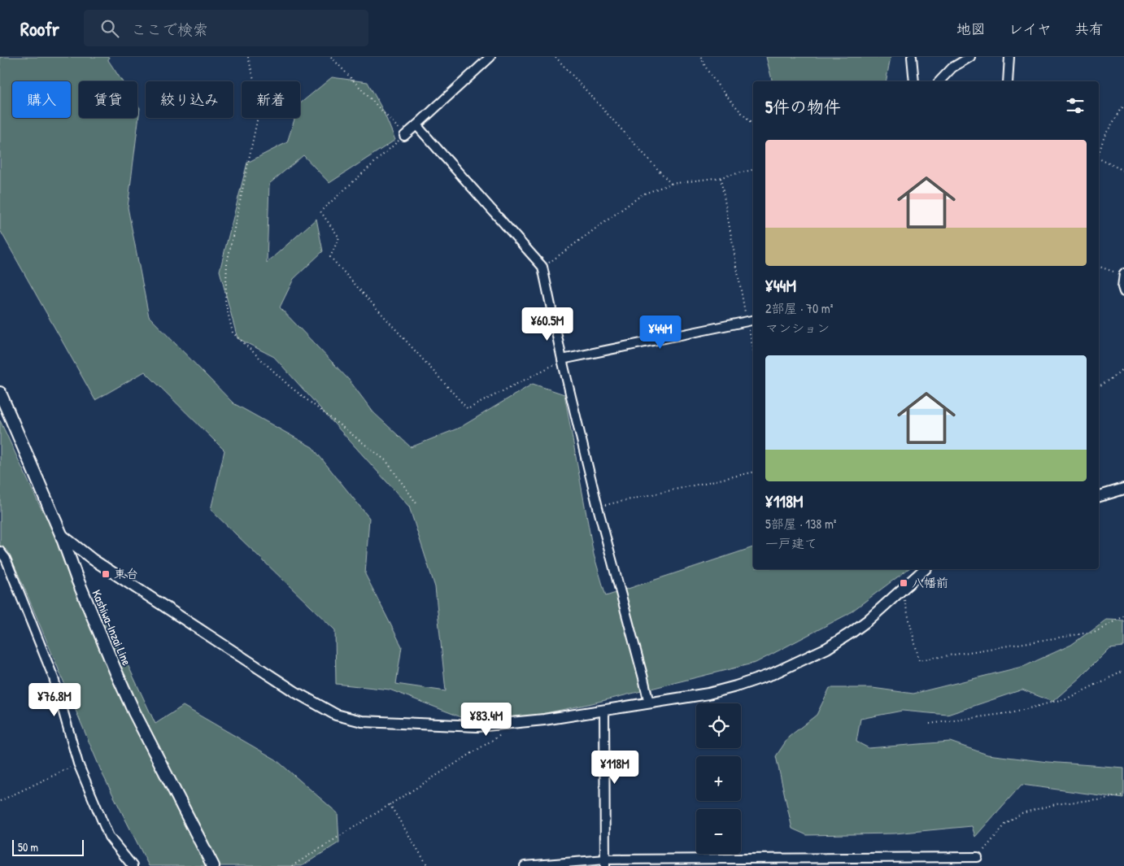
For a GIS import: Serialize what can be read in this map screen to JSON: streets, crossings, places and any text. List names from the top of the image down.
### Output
{
  "streets": {
    "main road": ["Kashiwa-Inzai Line"]
  },
  "places": {
    "transit": ["東台", "八幡前"]
  },
  "scale_bar": "50 m",
  "page": {
    "header": "Roofr",
    "search": "ここで検索",
    "nav": ["地図", "レイヤ", "共有"],
    "chip": [
      "購入",
      "賃貸",
      "絞り込み",
      "新着"
    ],
    "heading": "5件の物件",
    "list": [
      {
        "name": "¥44M",
        "note": "2部屋 · 70 m² · マンション"
      },
      {
        "name": "¥118M",
        "note": "5部屋 · 138 m² · 一戸建て"
      }
    ],
    "price": [
      "¥60.5M",
      "¥44M",
      "¥76.8M",
      "¥83.4M",
      "¥118M"
    ],
    "map_buttons": ["+", "−"],
    "scale": "50 m"
  }
}
